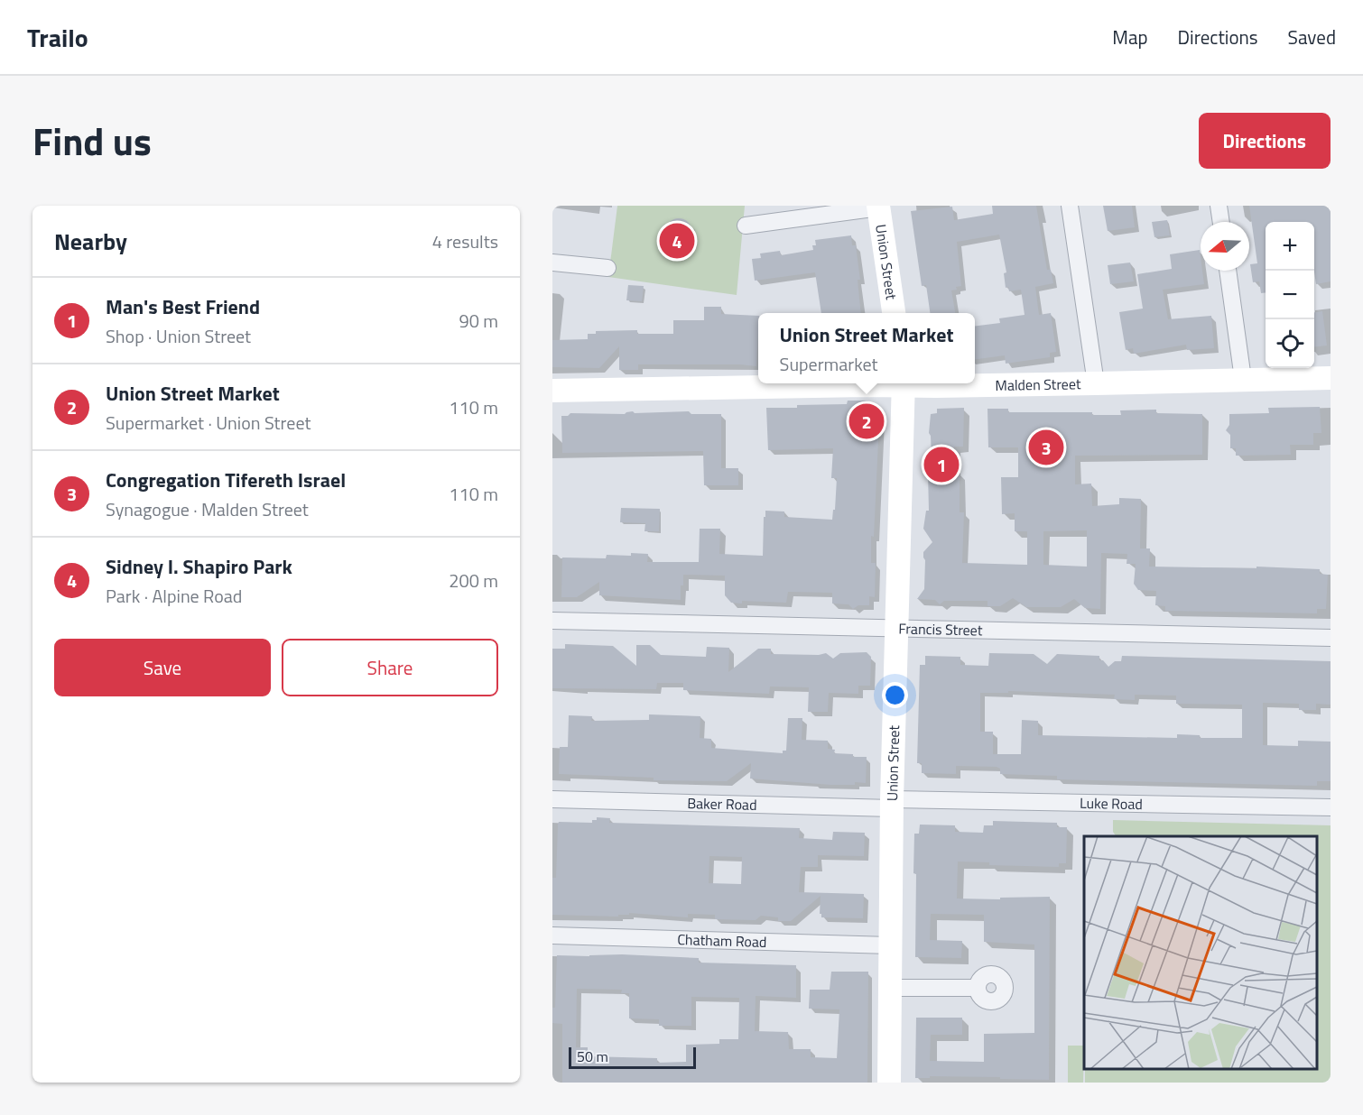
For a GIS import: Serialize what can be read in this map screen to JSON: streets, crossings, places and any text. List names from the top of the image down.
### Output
{
  "streets": {
    "street": [
      "Union Street",
      "Malden Street",
      "Francis Street",
      "Luke Road",
      "Baker Road",
      "Chatham Road"
    ]
  },
  "crossings": [
    ["Union Street", "Francis Street"],
    ["Union Street", "Luke Road"],
    ["Union Street", "Baker Road"],
    ["Union Street", "Chatham Road"],
    ["Luke Road", "Baker Road"]
  ],
  "scale_bar": "50 m",
  "north": "left",
  "page": {
    "header": "Trailo",
    "nav": ["Map", "Directions", "Saved"],
    "title": "Find us",
    "buttons": [
      "Directions",
      ["Save", "Share"]
    ],
    "heading": ["Nearby", "4 results"],
    "pins": [
      "4",
      "2",
      "3",
      "1"
    ],
    "map_buttons": ["+", "−"],
    "list": [
      {
        "mark": "1",
        "name": "Man's Best Friend",
        "note": "Shop · Union Street",
        "value": "90 m"
      },
      {
        "mark": "2",
        "name": "Union Street Market",
        "note": "Supermarket · Union Street",
        "value": "110 m"
      },
      {
        "mark": "3",
        "name": "Congregation Tifereth Israel",
        "note": "Synagogue · Malden Street",
        "value": "110 m"
      },
      {
        "mark": "4",
        "name": "Sidney I. Shapiro Park",
        "note": "Park · Alpine Road",
        "value": "200 m"
      }
    ],
    "popup": ["Union Street Market", "Supermarket"],
    "scale": "50 m"
  }
}
